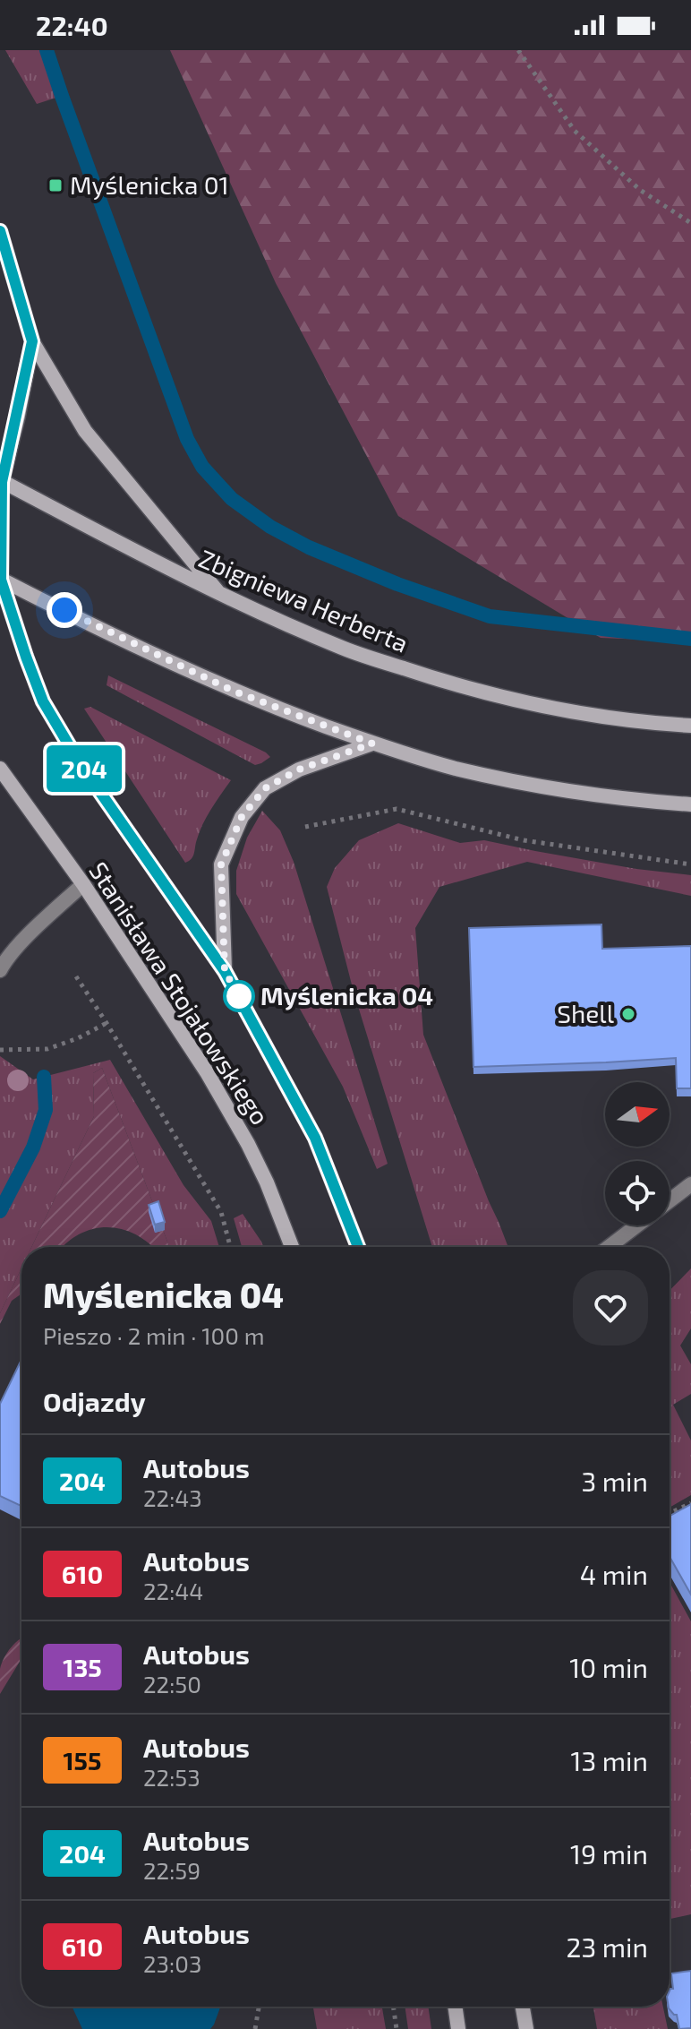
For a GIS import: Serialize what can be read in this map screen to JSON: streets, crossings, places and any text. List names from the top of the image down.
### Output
{
  "streets": {
    "street": ["Zbigniewa Herberta", "Stanisława Stojałowskiego"]
  },
  "crossings": [
    ["Zbigniewa Herberta", "Stanisława Stojałowskiego"]
  ],
  "places": {
    "transit": ["Myślenicka 01"],
    "other": ["Myślenicka 04", "Shell"]
  },
  "lines": ["bus line 204"],
  "north": "right",
  "page": {
    "status": "22:40",
    "on_map": "204",
    "heading": [
      ["Myślenicka 04", "Pieszo · 2 min · 100 m"],
      "Odjazdy"
    ],
    "list": [
      {
        "mark": "204",
        "name": "Autobus",
        "note": "22:43",
        "value": "3 min"
      },
      {
        "mark": "610",
        "name": "Autobus",
        "note": "22:44",
        "value": "4 min"
      },
      {
        "mark": "135",
        "name": "Autobus",
        "note": "22:50",
        "value": "10 min"
      },
      {
        "mark": "155",
        "name": "Autobus",
        "note": "22:53",
        "value": "13 min"
      },
      {
        "mark": "204",
        "name": "Autobus",
        "note": "22:59",
        "value": "19 min"
      },
      {
        "mark": "610",
        "name": "Autobus",
        "note": "23:03",
        "value": "23 min"
      }
    ]
  }
}
